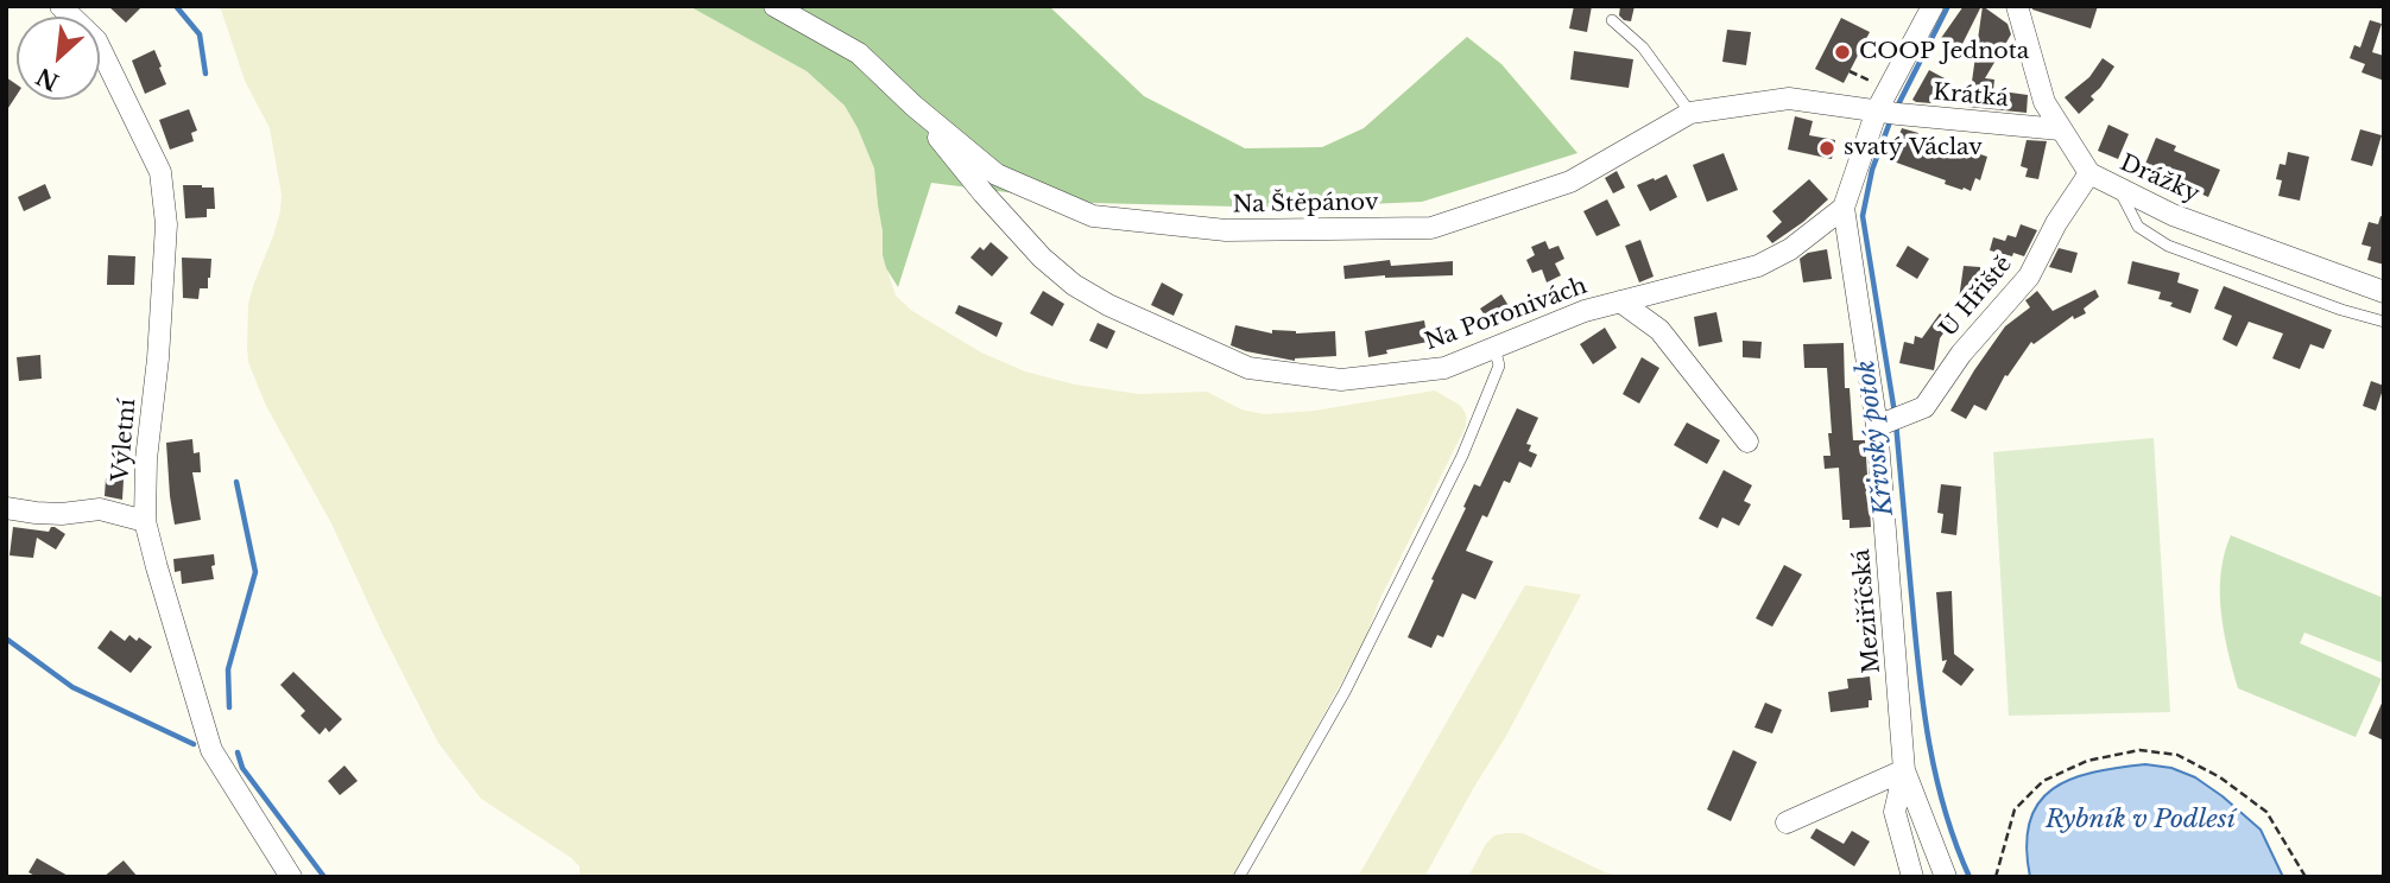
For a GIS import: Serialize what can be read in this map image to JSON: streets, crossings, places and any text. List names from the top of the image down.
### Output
{
  "streets": {
    "street": [
      "Krátká",
      "Drážky",
      "Na Štěpánov",
      "U Hřiště",
      "Na Poronivách",
      "Výletní",
      "Meziříčská"
    ]
  },
  "crossings": [
    ["Krátká", "Drážky"],
    ["Krátká", "Na Štěpánov"],
    ["Krátká", "Meziříčská"],
    ["Drážky", "U Hřiště"],
    ["Na Štěpánov", "Na Poronivách"],
    ["Na Štěpánov", "Meziříčská"],
    ["U Hřiště", "Meziříčská"],
    ["Na Poronivách", "Meziříčská"]
  ],
  "water": ["Křivský potok", "Rybník v Podlesí"],
  "places": ["COOP Jednota", "svatý Václav"],
  "north": "bottom left"
}
